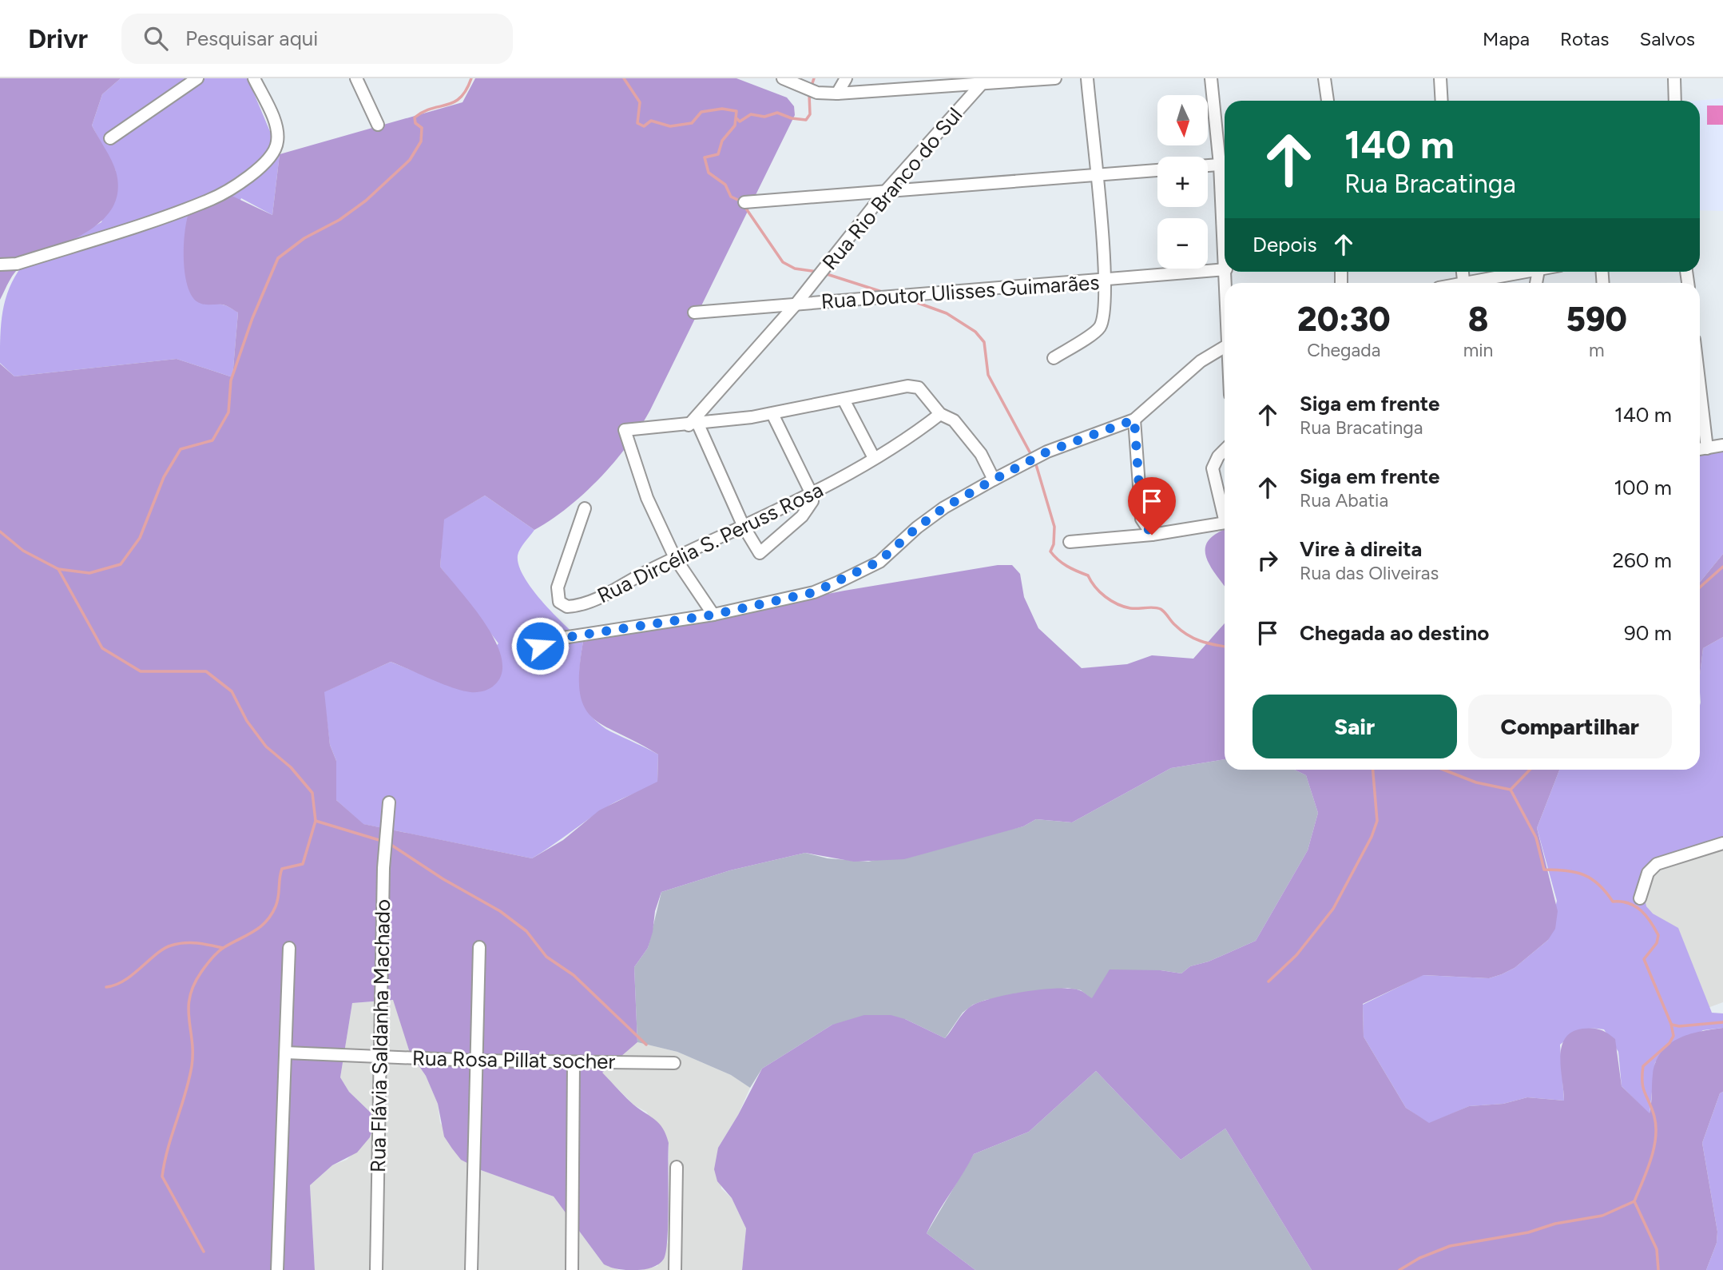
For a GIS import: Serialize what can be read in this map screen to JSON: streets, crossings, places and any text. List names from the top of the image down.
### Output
{
  "streets": {
    "street": [
      "Rua Rio Branco do Sul",
      "Rua Doutor Ulisses Guimarães",
      "Rua Dircélia S. Peruss Rosa",
      "Rua Flávia Saldanha Machado",
      "Rua Rosa Pillat socher"
    ]
  },
  "crossings": [
    ["Rua Rio Branco do Sul", "Rua Doutor Ulisses Guimarães"],
    ["Rua Flávia Saldanha Machado", "Rua Rosa Pillat socher"]
  ],
  "north": "bottom",
  "page": {
    "header": "Drivr",
    "search": "Pesquisar aqui",
    "nav": ["Mapa", "Rotas", "Salvos"],
    "map_buttons": ["+", "−"],
    "turn": ["140 m", "Rua Bracatinga"],
    "then": "Depois",
    "eta": [
      "20:30",
      "Chegada",
      "8",
      "min",
      "590",
      "m"
    ],
    "list": [
      {
        "name": "Siga em frente",
        "note": "Rua Bracatinga",
        "value": "140 m"
      },
      {
        "name": "Siga em frente",
        "note": "Rua Abatia",
        "value": "100 m"
      },
      {
        "name": "Vire à direita",
        "note": "Rua das Oliveiras",
        "value": "260 m"
      },
      {
        "name": "Chegada ao destino",
        "value": "90 m"
      }
    ],
    "buttons": ["Sair", "Compartilhar"]
  }
}
